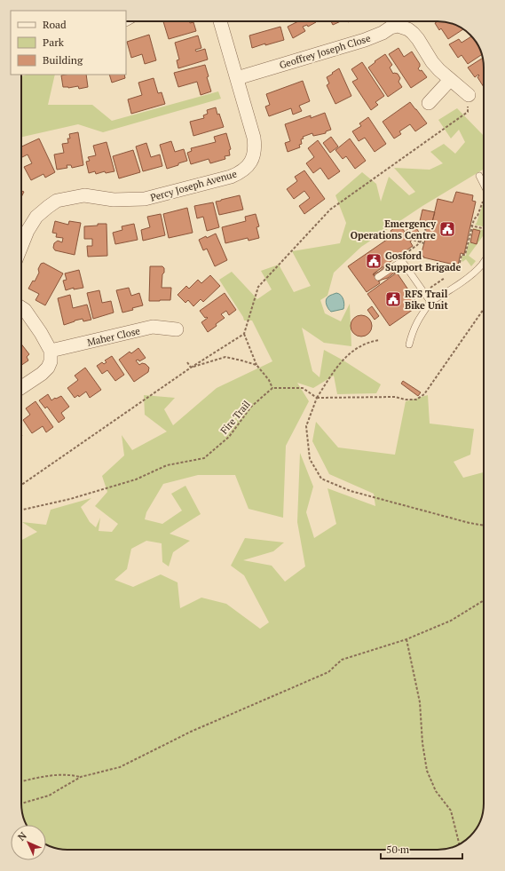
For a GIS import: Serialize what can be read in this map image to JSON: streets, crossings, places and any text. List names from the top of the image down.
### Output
{
  "streets": {
    "street": ["Geoffrey Joseph Close", "Percy Joseph Avenue", "Maher Close"],
    "path": ["Fire Trail"]
  },
  "crossings": [
    ["Geoffrey Joseph Close", "Percy Joseph Avenue"]
  ],
  "places": {
    "public building": ["Emergency Operations Centre", "Gosford Support Brigade", "RFS Trail Bike Unit"]
  },
  "legend": ["Road", "Park", "Building"],
  "scale_bar": "50 m",
  "north": "top left"
}
